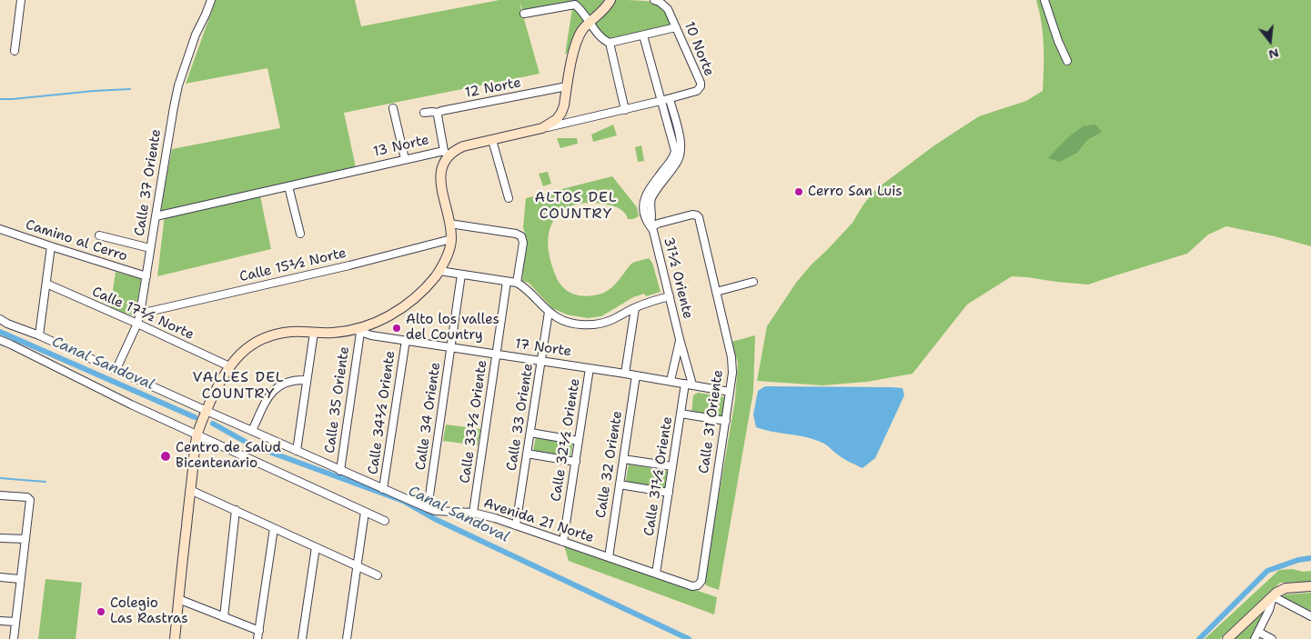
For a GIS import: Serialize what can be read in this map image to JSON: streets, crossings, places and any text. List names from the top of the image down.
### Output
{
  "streets": {
    "street": [
      "10 Norte",
      "12 Norte",
      "13 Norte",
      "Calle 37 Oriente",
      "Camino al Cerro",
      "Calle 15½ Norte",
      "31½ Oriente",
      "Calle 17½ Norte",
      "17 Norte",
      "Calle 35 Oriente",
      "Calle 34½ Oriente",
      "Calle 34 Oriente",
      "Calle 33 Oriente",
      "Calle 33½ Oriente",
      "Calle 31 Oriente",
      "Calle 32½ Oriente",
      "Calle 32 Oriente",
      "Calle 31½ Oriente",
      "Avenida 21 Norte"
    ]
  },
  "crossings": [
    ["10 Norte", "13 Norte"],
    ["13 Norte", "Calle 37 Oriente"],
    ["Calle 37 Oriente", "Camino al Cerro"],
    ["Calle 37 Oriente", "Calle 15½ Norte"],
    ["Calle 37 Oriente", "Calle 17½ Norte"],
    ["Calle 37 Oriente", "Avenida 21 Norte"],
    ["31½ Oriente", "17 Norte"],
    ["31½ Oriente", "Calle 31 Oriente"],
    ["31½ Oriente", "Calle 31½ Oriente"],
    ["17 Norte", "Calle 35 Oriente"],
    ["17 Norte", "Calle 34½ Oriente"],
    ["17 Norte", "Calle 34 Oriente"],
    ["17 Norte", "Calle 33 Oriente"],
    ["17 Norte", "Calle 33½ Oriente"],
    ["17 Norte", "Calle 31 Oriente"],
    ["17 Norte", "Calle 32½ Oriente"],
    ["17 Norte", "Calle 32 Oriente"],
    ["17 Norte", "Calle 31½ Oriente"],
    ["Calle 35 Oriente", "Avenida 21 Norte"],
    ["Calle 34½ Oriente", "Avenida 21 Norte"],
    ["Calle 34 Oriente", "Avenida 21 Norte"],
    ["Calle 33 Oriente", "Avenida 21 Norte"],
    ["Calle 33½ Oriente", "Avenida 21 Norte"],
    ["Calle 31 Oriente", "Avenida 21 Norte"],
    ["Calle 32½ Oriente", "Avenida 21 Norte"],
    ["Calle 32 Oriente", "Avenida 21 Norte"],
    ["Calle 31½ Oriente", "Avenida 21 Norte"]
  ],
  "districts": ["ALTOS DEL COUNTRY", "VALLES DEL COUNTRY"],
  "water": ["Canal Sandoval"],
  "places": [
    "Cerro San Luis",
    "Alto los valles del Country",
    "Centro de Salud Bicentenario",
    "Colegio Las Rastras"
  ],
  "north": "bottom"
}
